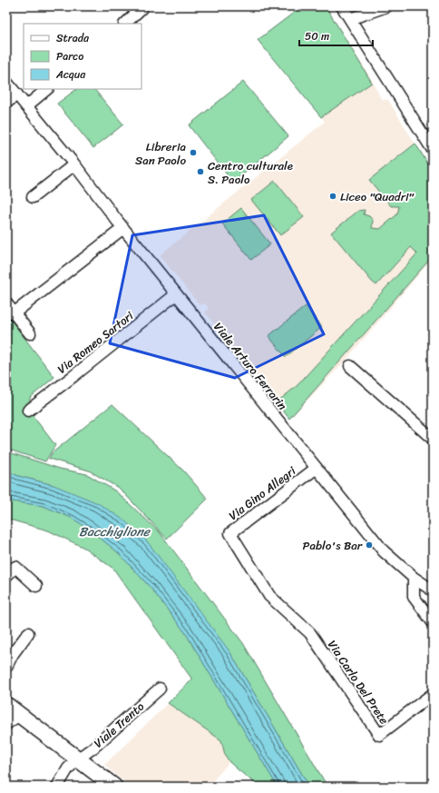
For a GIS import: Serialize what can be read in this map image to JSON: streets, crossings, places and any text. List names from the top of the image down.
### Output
{
  "streets": {
    "street": [
      "Via Romeo Sartori",
      "Viale Arturo Ferrarin",
      "Via Gino Allegri",
      "Via Carlo Del Prete",
      "Viale Trento"
    ]
  },
  "crossings": [
    ["Via Romeo Sartori", "Viale Arturo Ferrarin"],
    ["Viale Arturo Ferrarin", "Via Gino Allegri"],
    ["Via Gino Allegri", "Via Carlo Del Prete"]
  ],
  "water": ["Bacchiglione"],
  "places": [
    "Libreria San Paolo",
    "Centro culturale S. Paolo",
    "Liceo \"Quadri\"",
    "Pablo's Bar"
  ],
  "legend": ["Strada", "Parco", "Acqua"],
  "scale_bar": "50 m"
}
